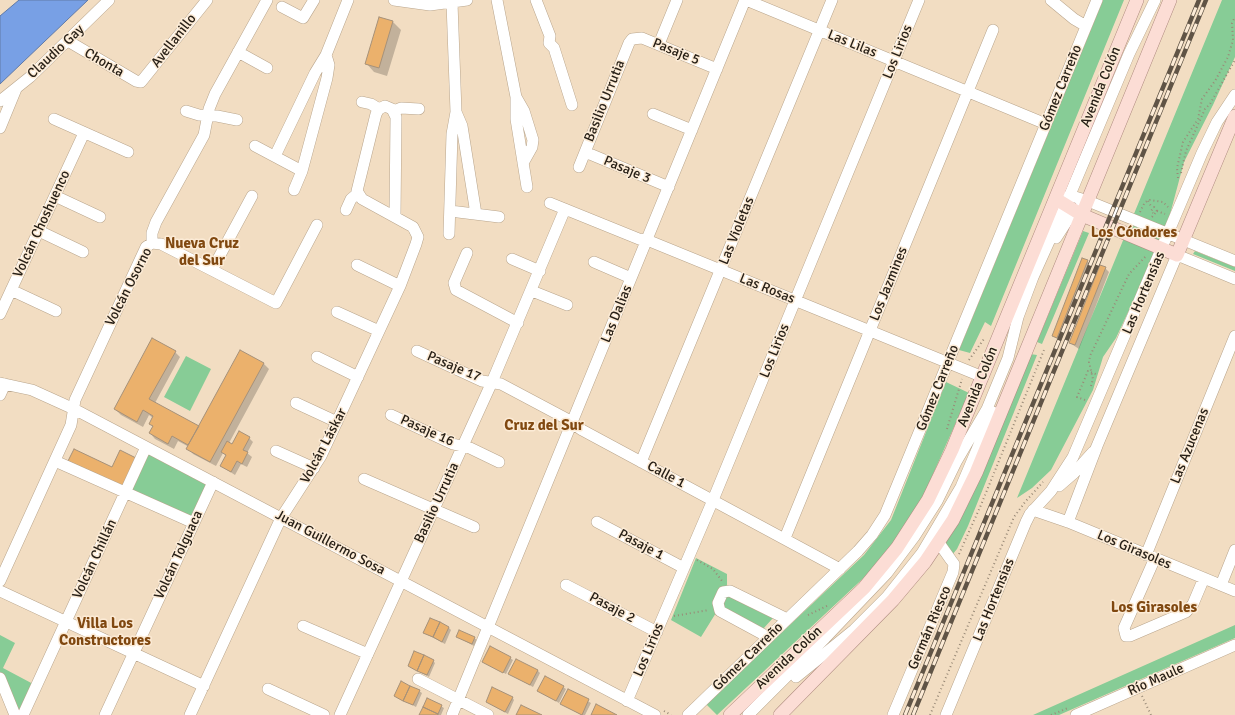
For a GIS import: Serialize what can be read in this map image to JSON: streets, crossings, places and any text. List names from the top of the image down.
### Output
{
  "streets": {
    "main road": ["Avenida Colón", "Las Hortensias"],
    "street": [
      "Avellanillo",
      "Las Lilas",
      "Claudio Gay",
      "Pasaje 5",
      "Los Lirios",
      "Chonta",
      "Gómez Carreño",
      "Basilio Urrutia",
      "Pasaje 3",
      "Volcán Choshuenco",
      "Las Violetas",
      "Los Jazmines",
      "Volcán Osorno",
      "Las Rosas",
      "Las Dalias",
      "Pasaje 17",
      "Pasaje 16",
      "Volcán Láskar",
      "Las Azucenas",
      "Calle 1",
      "Juan Guillermo Sosa",
      "Pasaje 1",
      "Los Girasoles",
      "Volcán Tolguaca",
      "Volcán Chillán",
      "Pasaje 2",
      "Germán Riesco",
      "Río Maule"
    ]
  },
  "crossings": [
    ["Avellanillo", "Chonta"],
    ["Las Lilas", "Los Lirios"],
    ["Las Lilas", "Gómez Carreño"],
    ["Las Lilas", "Las Violetas"],
    ["Las Lilas", "Los Jazmines"],
    ["Las Lilas", "Las Dalias"],
    ["Claudio Gay", "Chonta"],
    ["Pasaje 5", "Basilio Urrutia"],
    ["Pasaje 5", "Las Dalias"],
    ["Los Lirios", "Las Rosas"],
    ["Los Lirios", "Calle 1"],
    ["Los Lirios", "Juan Guillermo Sosa"],
    ["Los Lirios", "Pasaje 1"],
    ["Los Lirios", "Pasaje 2"],
    ["Avenida Colón", "Las Rosas"],
    ["Avenida Colón", "Germán Riesco"],
    ["Gómez Carreño", "Las Rosas"],
    ["Gómez Carreño", "Calle 1"],
    ["Basilio Urrutia", "Pasaje 3"],
    ["Basilio Urrutia", "Las Rosas"],
    ["Basilio Urrutia", "Pasaje 17"],
    ["Basilio Urrutia", "Pasaje 16"],
    ["Basilio Urrutia", "Calle 1"],
    ["Basilio Urrutia", "Juan Guillermo Sosa"],
    ["Pasaje 3", "Las Dalias"],
    ["Las Violetas", "Las Rosas"],
    ["Las Violetas", "Calle 1"],
    ["Los Jazmines", "Las Rosas"],
    ["Los Jazmines", "Calle 1"],
    ["Volcán Osorno", "Juan Guillermo Sosa"],
    ["Las Rosas", "Las Dalias"],
    ["Las Hortensias", "Los Girasoles"],
    ["Las Dalias", "Calle 1"],
    ["Las Dalias", "Juan Guillermo Sosa"],
    ["Pasaje 17", "Calle 1"],
    ["Volcán Láskar", "Juan Guillermo Sosa"],
    ["Las Azucenas", "Los Girasoles"],
    ["Juan Guillermo Sosa", "Volcán Tolguaca"],
    ["Juan Guillermo Sosa", "Volcán Chillán"]
  ],
  "districts": [
    "Los Cóndores",
    "Nueva Cruz del Sur",
    "Cruz del Sur",
    "Los Girasoles",
    "Villa Los Constructores"
  ]
}
